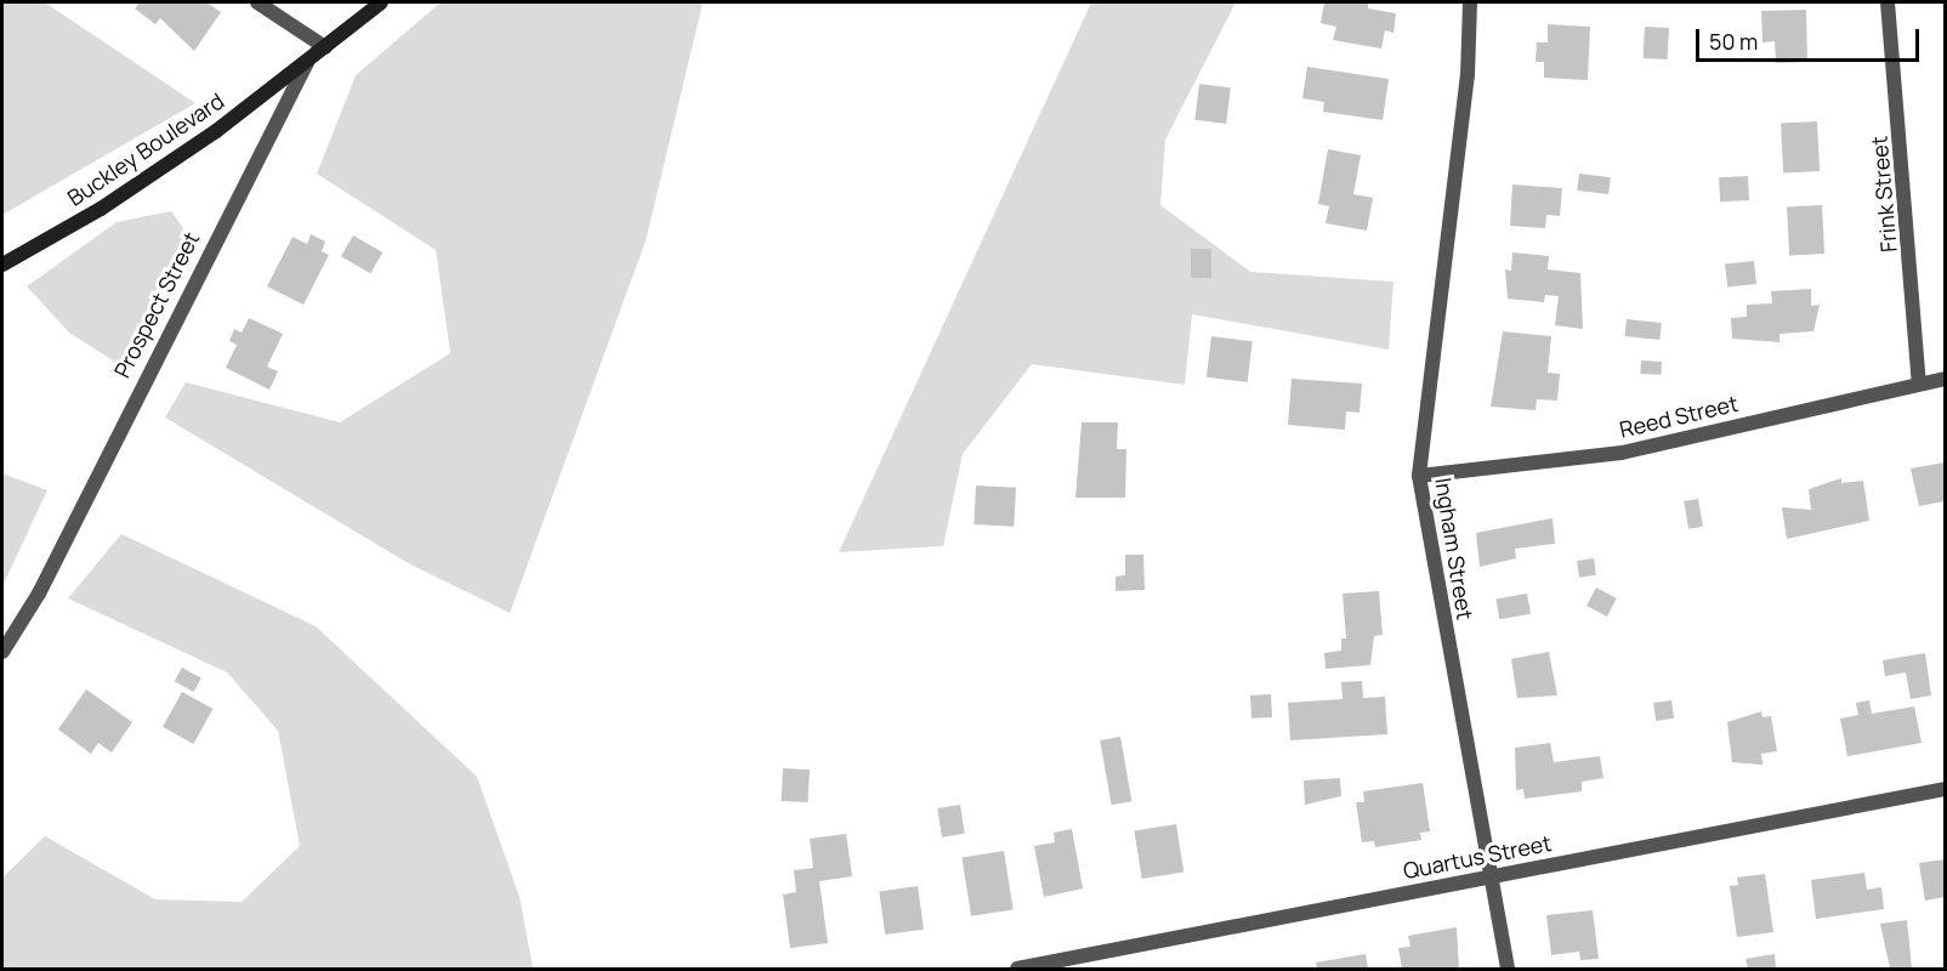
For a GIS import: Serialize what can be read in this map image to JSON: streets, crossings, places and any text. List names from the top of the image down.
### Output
{
  "streets": {
    "main road": ["Buckley Boulevard", "Prospect Street"],
    "street": [
      "Frink Street",
      "Reed Street",
      "Ingham Street",
      "Quartus Street"
    ]
  },
  "crossings": [
    ["Buckley Boulevard", "Prospect Street"],
    ["Frink Street", "Reed Street"],
    ["Reed Street", "Ingham Street"],
    ["Ingham Street", "Quartus Street"]
  ],
  "scale_bar": "50 m"
}
